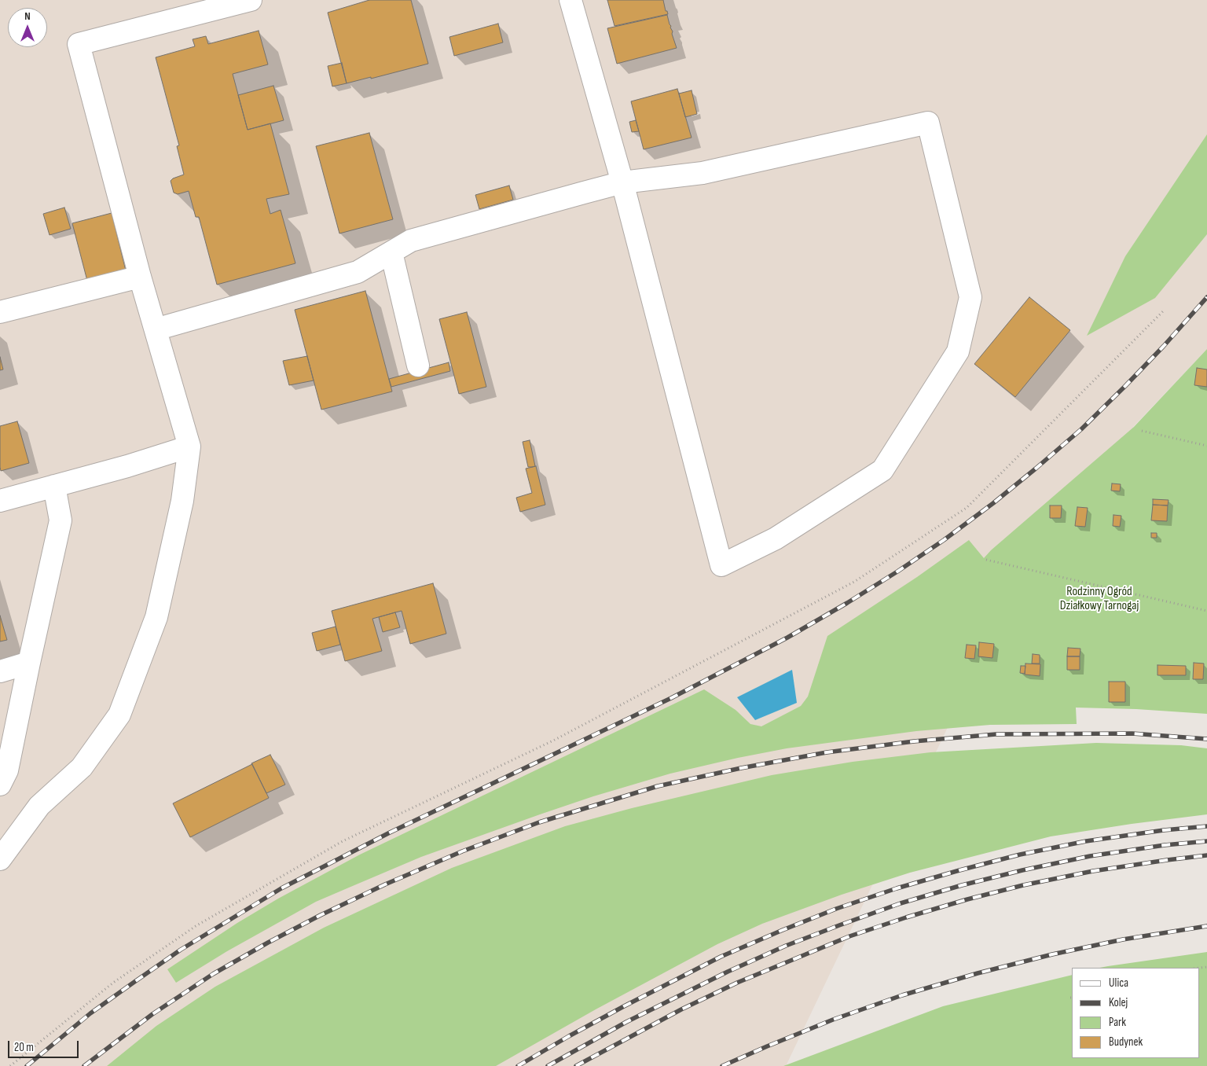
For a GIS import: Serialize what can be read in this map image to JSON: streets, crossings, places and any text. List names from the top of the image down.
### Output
{
  "parks": ["Rodzinny Ogród Działkowy Tarnogaj"],
  "legend": [
    "Ulica",
    "Kolej",
    "Park",
    "Budynek"
  ],
  "scale_bar": "20 m",
  "north": "top"
}
